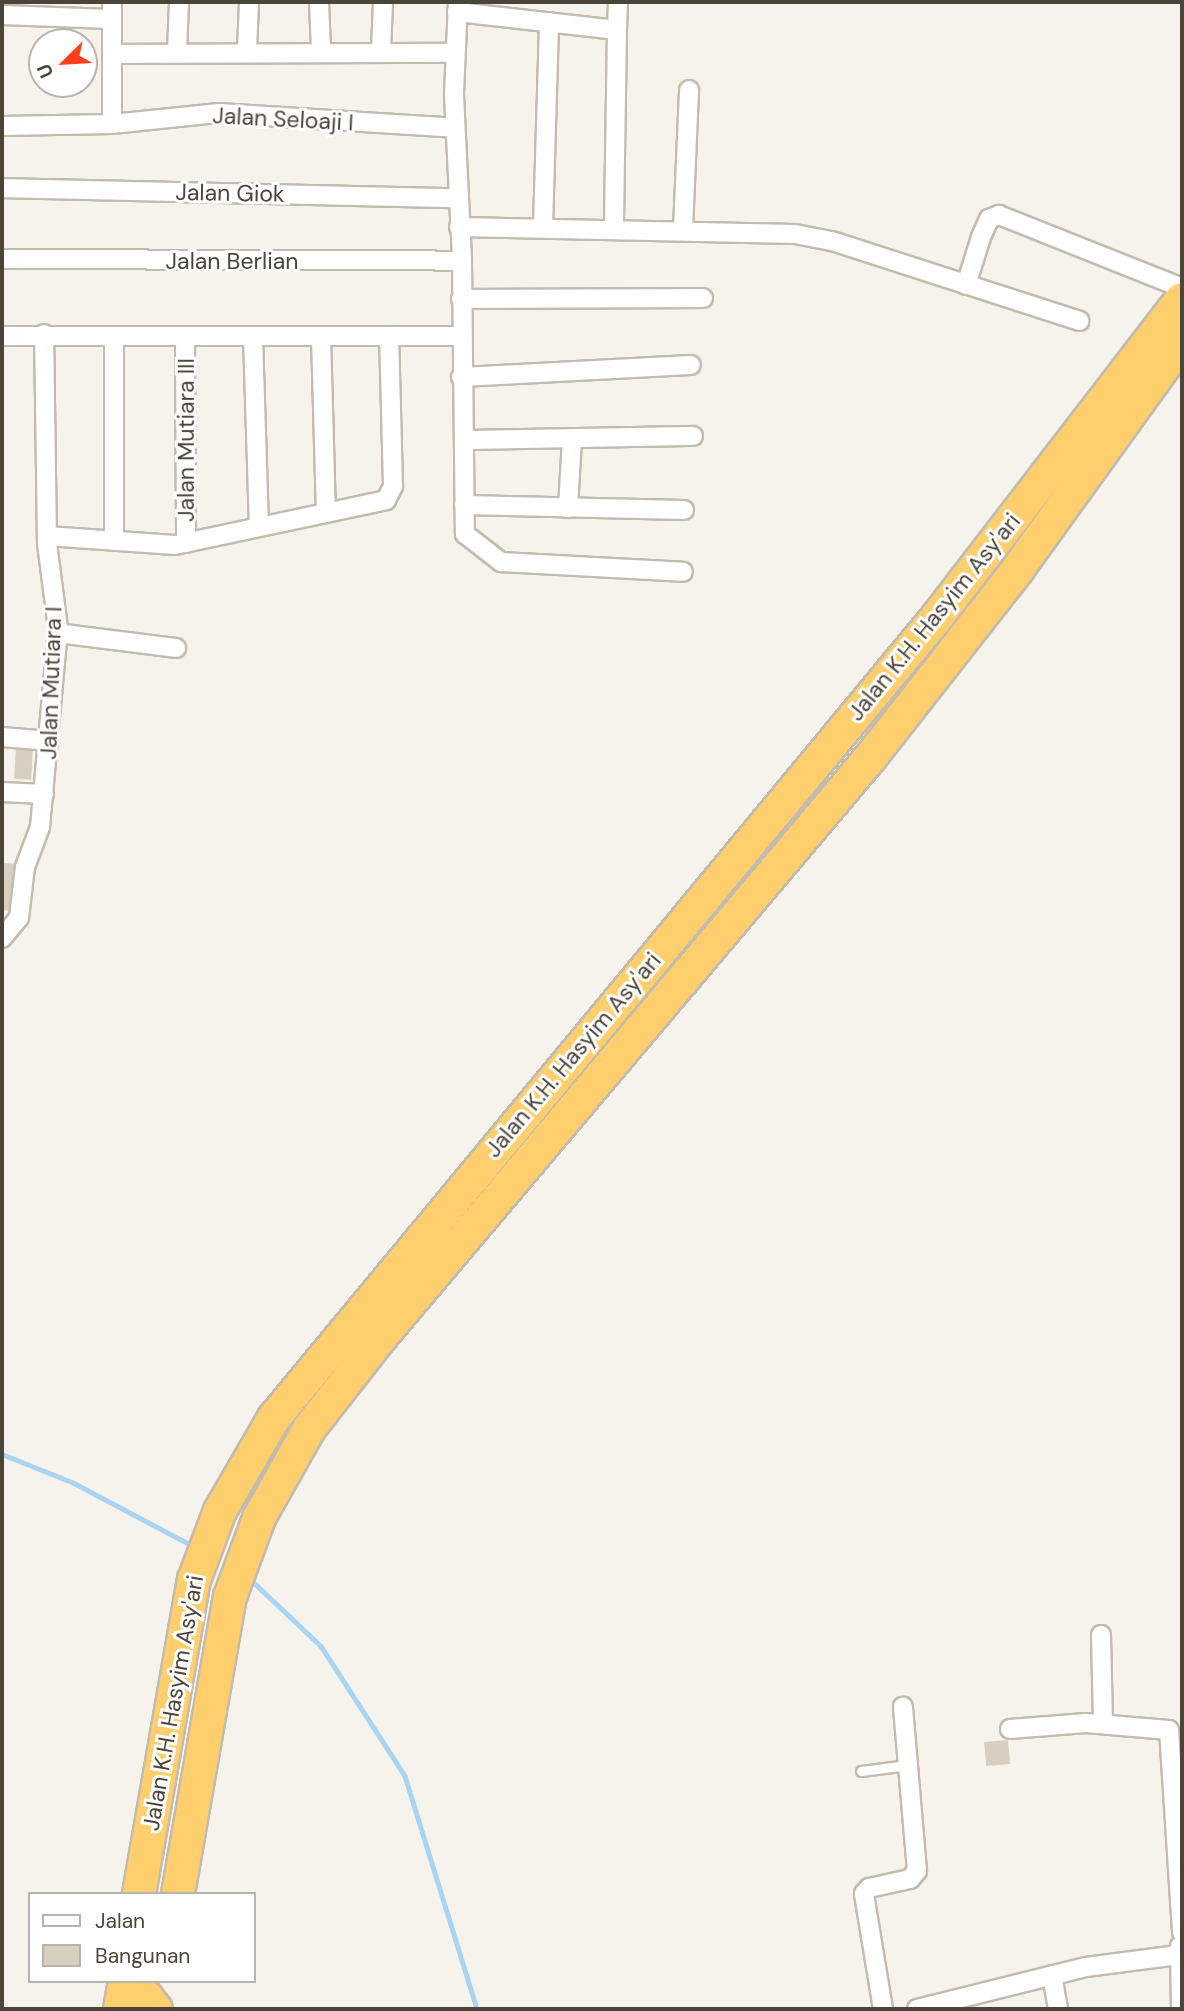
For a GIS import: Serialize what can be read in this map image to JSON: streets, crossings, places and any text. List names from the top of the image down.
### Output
{
  "streets": {
    "highway": ["Jalan K.H. Hasyim Asy'ari"],
    "street": [
      "Jalan Seloaji I",
      "Jalan Giok",
      "Jalan Berlian",
      "Jalan Mutiara III",
      "Jalan Mutiara I"
    ]
  },
  "legend": ["Jalan", "Bangunan"],
  "north": "bottom left"
}
